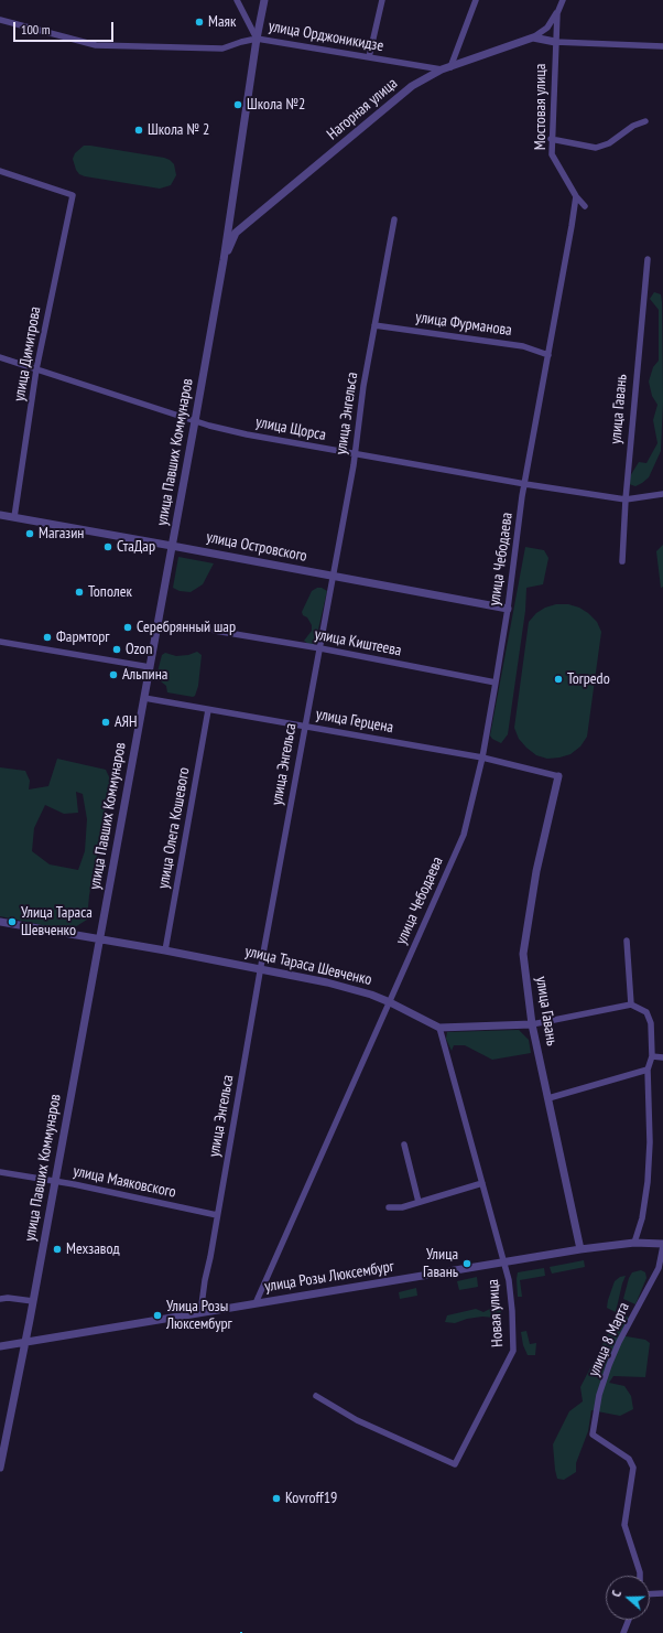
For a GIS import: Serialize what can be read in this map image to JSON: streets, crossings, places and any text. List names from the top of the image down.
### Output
{
  "streets": {
    "street": [
      "улица Орджоникидзе",
      "Мостовая улица",
      "Нагорная улица",
      "улица Фурманова",
      "улица Димитрова",
      "улица Гавань",
      "улица Энгельса",
      "улица Щорса",
      "улица Павших Коммунаров",
      "улица Островского",
      "улица Чебодаева",
      "улица Киштеева",
      "улица Герцена",
      "улица Олега Кошевого",
      "улица Тараса Шевченко",
      "улица Маяковского",
      "улица Розы Люксембург",
      "Новая улица",
      "улица 8 Марта"
    ]
  },
  "crossings": [
    ["улица Орджоникидзе", "Нагорная улица"],
    ["улица Орджоникидзе", "улица Павших Коммунаров"],
    ["Мостовая улица", "улица Чебодаева"],
    ["Нагорная улица", "улица Павших Коммунаров"],
    ["улица Фурманова", "улица Энгельса"],
    ["улица Фурманова", "улица Чебодаева"],
    ["улица Димитрова", "улица Щорса"],
    ["улица Димитрова", "улица Островского"],
    ["улица Гавань", "улица Щорса"],
    ["улица Гавань", "улица Герцена"],
    ["улица Гавань", "улица Тараса Шевченко"],
    ["улица Гавань", "улица Розы Люксембург"],
    ["улица Энгельса", "улица Щорса"],
    ["улица Энгельса", "улица Островского"],
    ["улица Энгельса", "улица Киштеева"],
    ["улица Энгельса", "улица Герцена"],
    ["улица Энгельса", "улица Тараса Шевченко"],
    ["улица Энгельса", "улица Маяковского"],
    ["улица Энгельса", "улица Розы Люксембург"],
    ["улица Щорса", "улица Павших Коммунаров"],
    ["улица Щорса", "улица Чебодаева"],
    ["улица Павших Коммунаров", "улица Островского"],
    ["улица Павших Коммунаров", "улица Герцена"],
    ["улица Павших Коммунаров", "улица Тараса Шевченко"],
    ["улица Павших Коммунаров", "улица Маяковского"],
    ["улица Павших Коммунаров", "улица Розы Люксембург"],
    ["улица Островского", "улица Чебодаева"],
    ["улица Чебодаева", "улица Киштеева"],
    ["улица Чебодаева", "улица Герцена"],
    ["улица Чебодаева", "улица Тараса Шевченко"],
    ["улица Чебодаева", "улица Розы Люксембург"],
    ["улица Герцена", "улица Олега Кошевого"],
    ["улица Олега Кошевого", "улица Тараса Шевченко"],
    ["улица Тараса Шевченко", "Новая улица"],
    ["улица Розы Люксембург", "Новая улица"],
    ["улица Розы Люксембург", "улица 8 Марта"]
  ],
  "places": [
    "Маяк",
    "Школа №2",
    "Школа № 2",
    "Магазин",
    "СтаДар",
    "Тополек",
    "Серебрянный шар",
    "Фармторг",
    "Ozon",
    "Альпина",
    "Torpedo",
    "АЯН",
    "Улица Тараса Шевченко",
    "Мехзавод",
    "Улица Гавань",
    "Улица Розы Люксембург",
    "Kovroff19"
  ],
  "scale_bar": "100 m",
  "north": "left"
}
